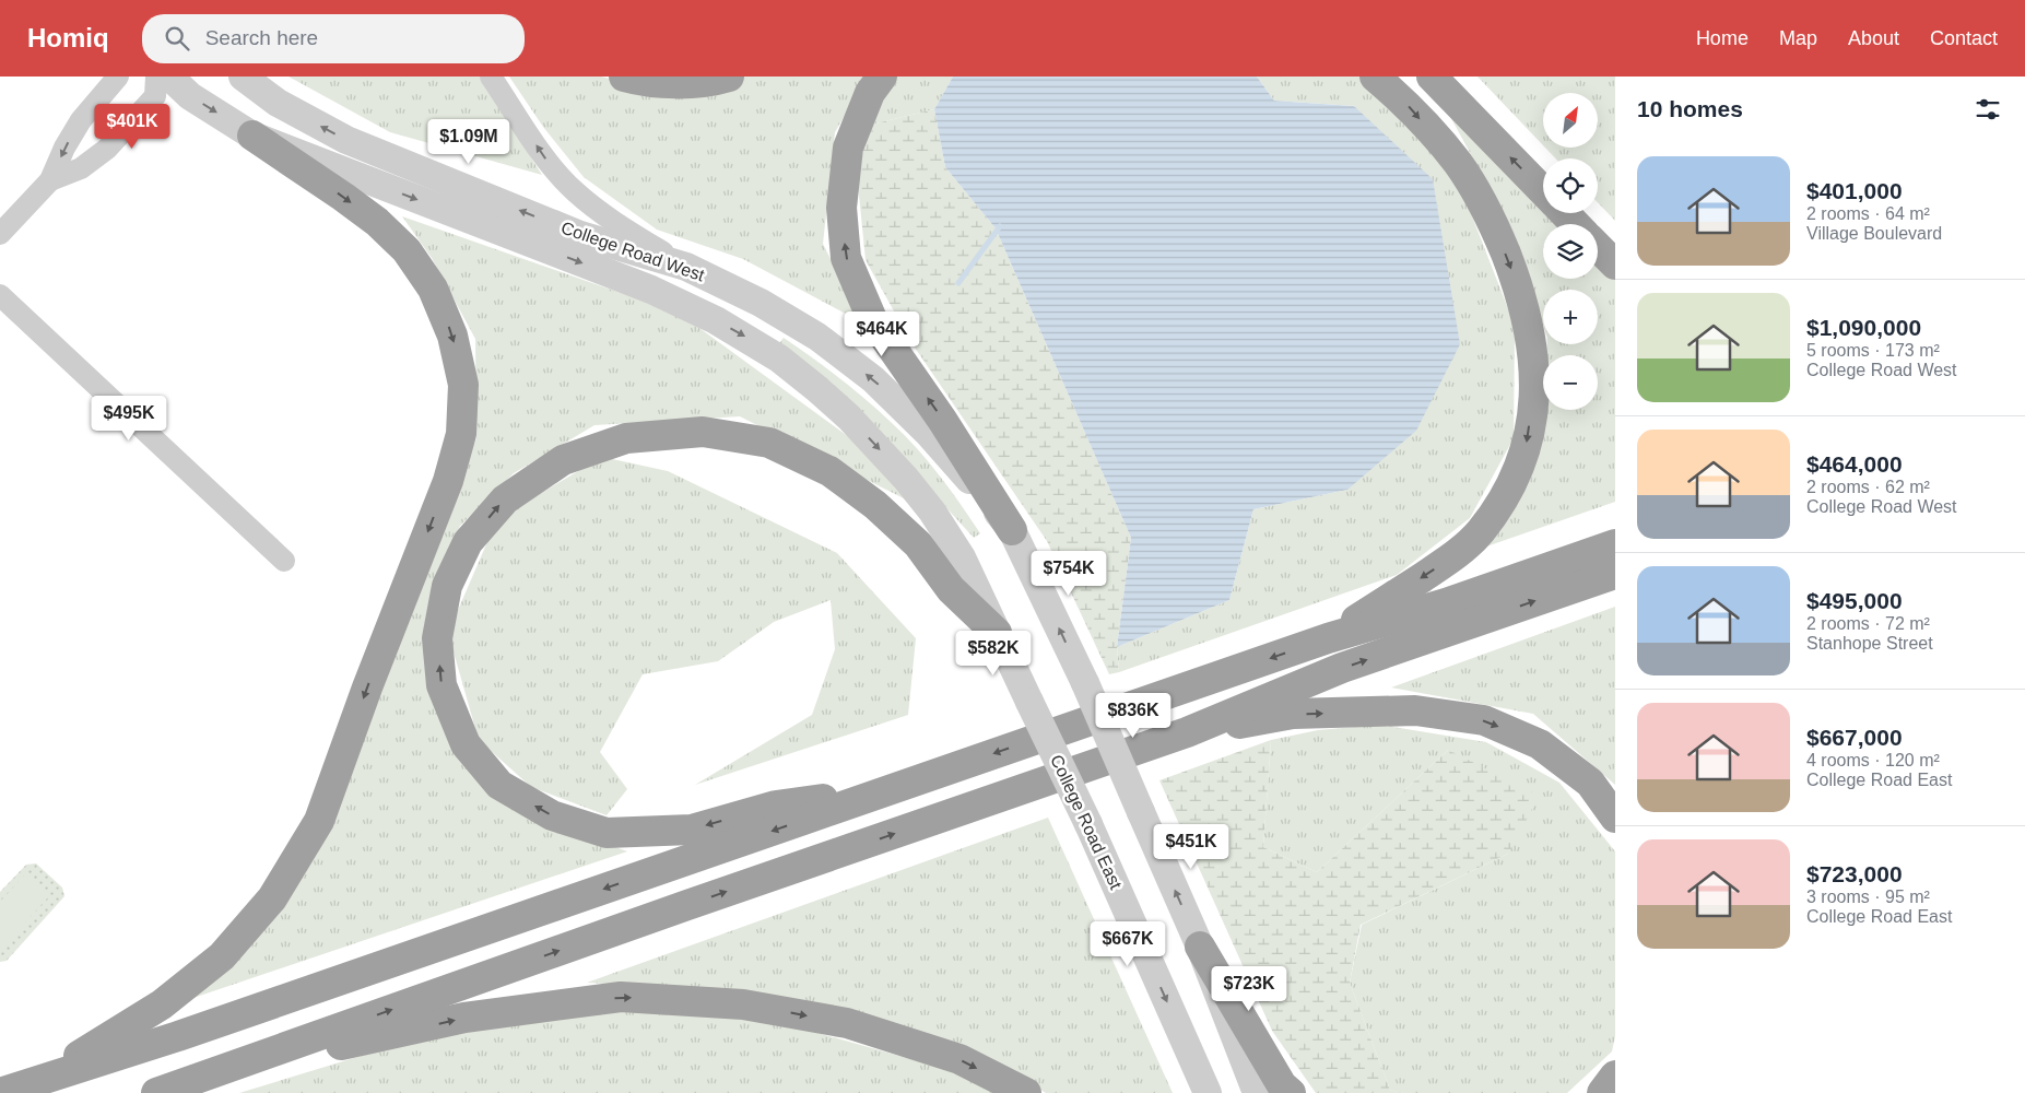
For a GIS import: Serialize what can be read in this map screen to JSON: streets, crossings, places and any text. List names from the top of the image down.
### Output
{
  "streets": {
    "street": ["College Road West", "College Road East"]
  },
  "crossings": [
    ["College Road West", "College Road East"]
  ],
  "north": "top right",
  "page": {
    "header": "Homiq",
    "search": "Search here",
    "nav": [
      "Home",
      "Map",
      "About",
      "Contact"
    ],
    "heading": "10 homes",
    "map_buttons": ["+", "−"],
    "price": [
      "$401K",
      "$1.09M",
      "$464K",
      "$495K",
      "$754K",
      "$582K",
      "$836K",
      "$451K",
      "$667K",
      "$723K"
    ],
    "list": [
      {
        "name": "$401,000",
        "note": "2 rooms · 64 m² · Village Boulevard"
      },
      {
        "name": "$1,090,000",
        "note": "5 rooms · 173 m² · College Road West"
      },
      {
        "name": "$464,000",
        "note": "2 rooms · 62 m² · College Road West"
      },
      {
        "name": "$495,000",
        "note": "2 rooms · 72 m² · Stanhope Street"
      },
      {
        "name": "$667,000",
        "note": "4 rooms · 120 m² · College Road East"
      },
      {
        "name": "$723,000",
        "note": "3 rooms · 95 m² · College Road East"
      }
    ]
  }
}
